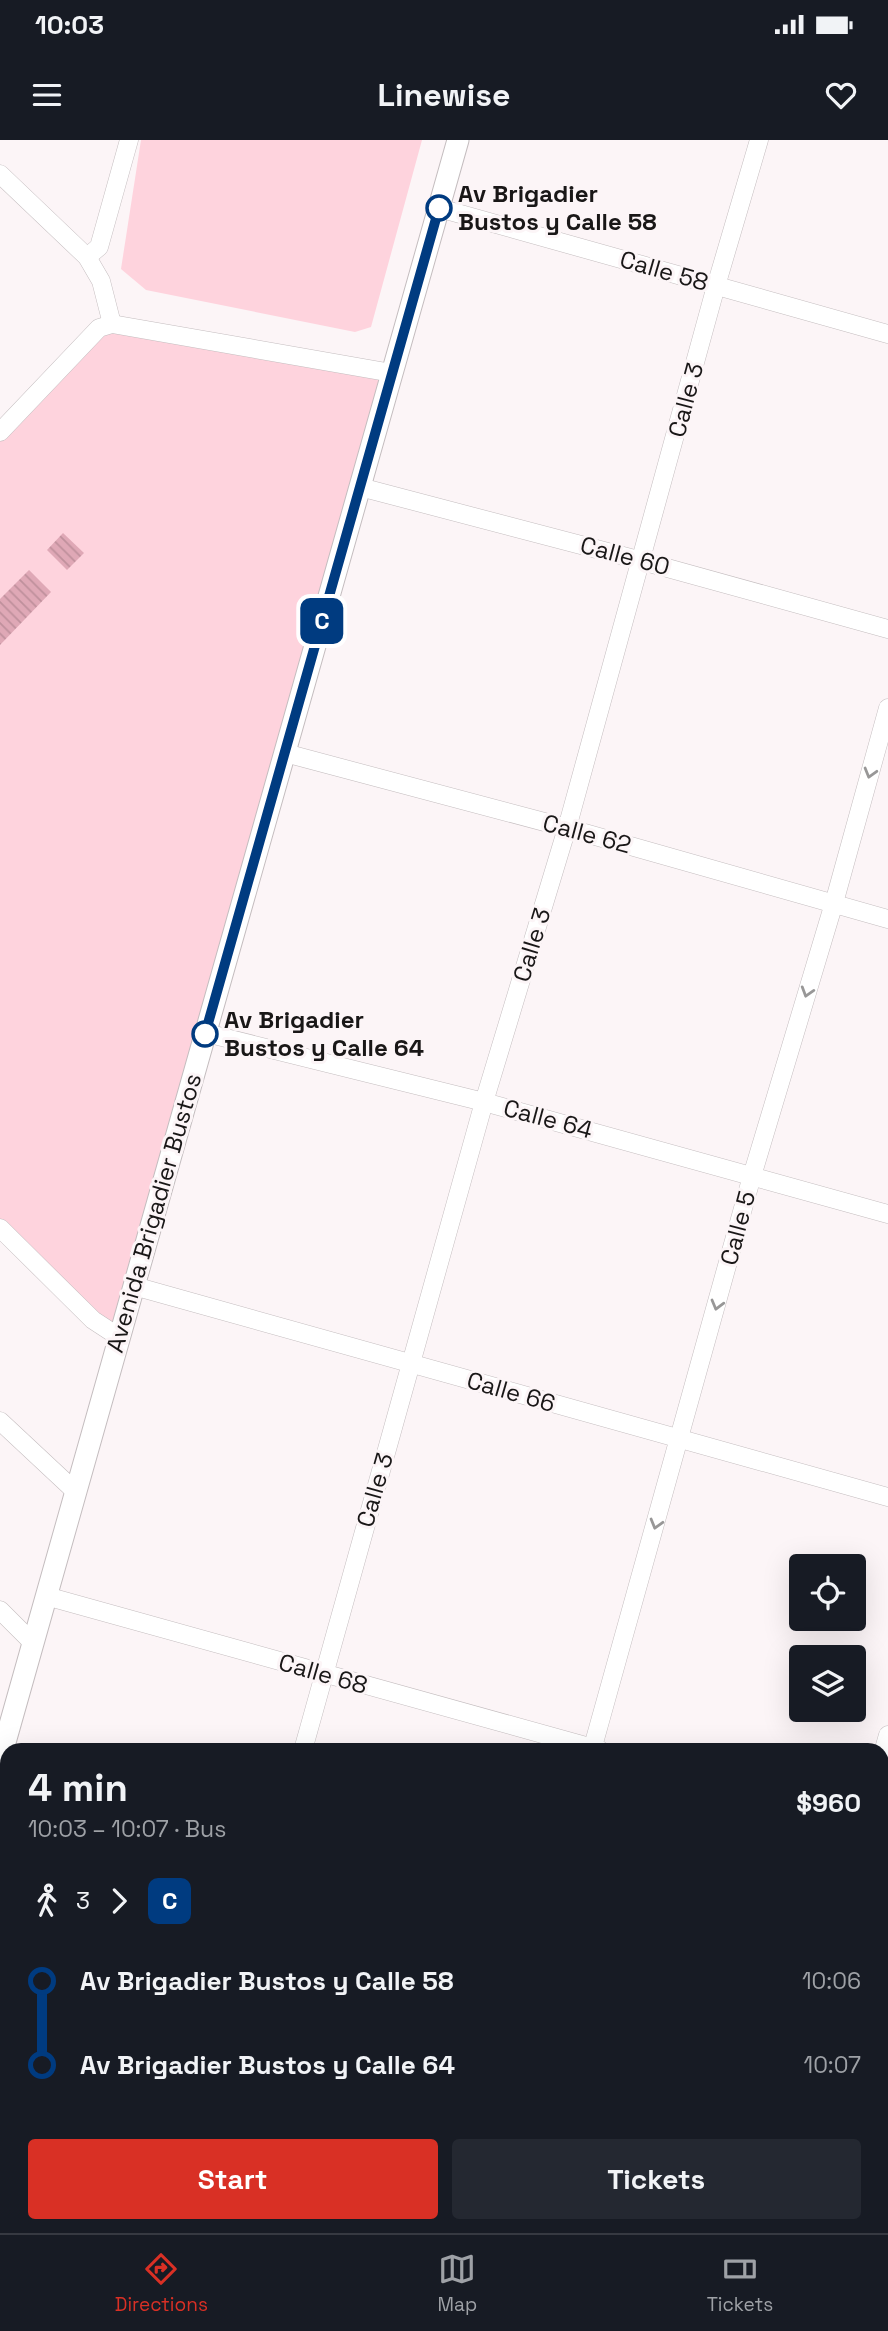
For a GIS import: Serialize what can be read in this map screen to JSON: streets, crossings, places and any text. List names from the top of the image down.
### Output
{
  "streets": {
    "street": [
      "Calle 58",
      "Calle 3",
      "Calle 60",
      "Calle 62",
      "Calle 64",
      "Avenida Brigadier Bustos",
      "Calle 5",
      "Calle 66",
      "Calle 68"
    ]
  },
  "crossings": [
    ["Calle 58", "Calle 3"],
    ["Calle 58", "Avenida Brigadier Bustos"],
    ["Calle 3", "Calle 60"],
    ["Calle 3", "Calle 62"],
    ["Calle 3", "Calle 64"],
    ["Calle 3", "Calle 66"],
    ["Calle 3", "Calle 68"],
    ["Calle 60", "Avenida Brigadier Bustos"],
    ["Calle 62", "Avenida Brigadier Bustos"],
    ["Calle 62", "Calle 5"],
    ["Calle 64", "Avenida Brigadier Bustos"],
    ["Calle 64", "Calle 5"],
    ["Avenida Brigadier Bustos", "Calle 66"],
    ["Avenida Brigadier Bustos", "Calle 68"],
    ["Calle 5", "Calle 66"]
  ],
  "one_way": ["Calle 5"],
  "places": ["Av Brigadier Bustos y Calle 58", "Av Brigadier Bustos y Calle 64"],
  "lines": ["bus line C"],
  "page": {
    "status": "10:03",
    "header": "Linewise",
    "on_map": "C",
    "heading": ["4 min", "10:03 – 10:07 · Bus", "$960"],
    "legs": ["3", "C"],
    "list": [
      {
        "name": "Av Brigadier Bustos y Calle 58",
        "value": "10:06"
      },
      {
        "name": "Av Brigadier Bustos y Calle 64",
        "value": "10:07"
      }
    ],
    "buttons": ["Start", "Tickets"],
    "tabs": ["Directions", "Map", "Tickets"]
  }
}
